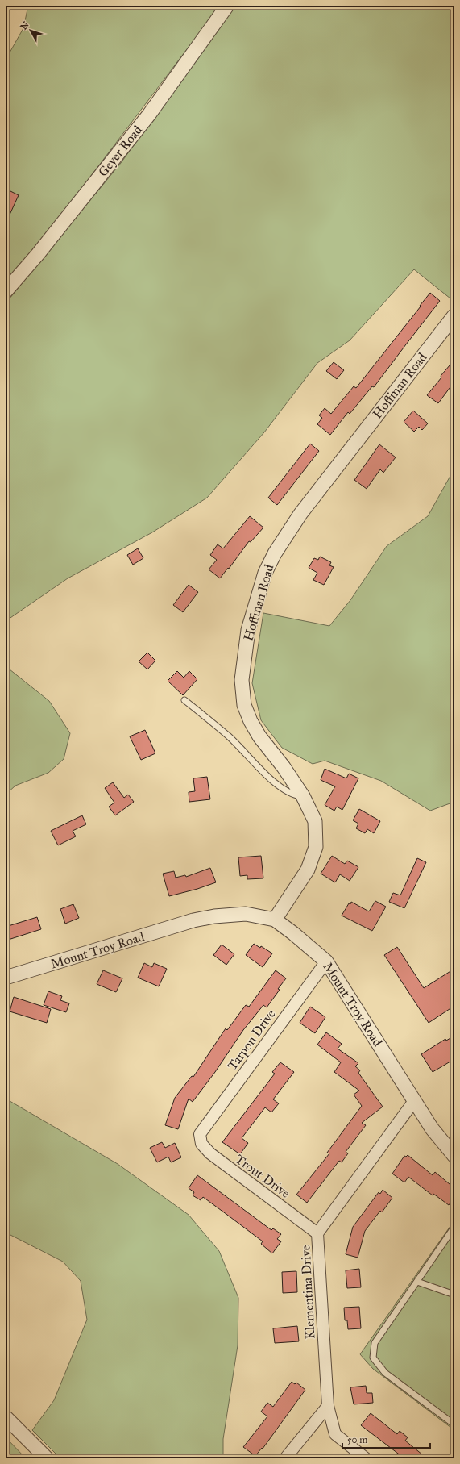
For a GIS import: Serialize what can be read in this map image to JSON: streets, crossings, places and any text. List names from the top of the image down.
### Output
{
  "streets": {
    "street": [
      "Geyer Road",
      "Hoffman Road",
      "Mount Troy Road",
      "Tarpon Drive",
      "Trout Drive",
      "Klementina Drive"
    ]
  },
  "crossings": [
    ["Hoffman Road", "Mount Troy Road"],
    ["Mount Troy Road", "Tarpon Drive"],
    ["Mount Troy Road", "Klementina Drive"],
    ["Tarpon Drive", "Trout Drive"],
    ["Trout Drive", "Klementina Drive"]
  ],
  "scale_bar": "50 m",
  "north": "top left"
}
